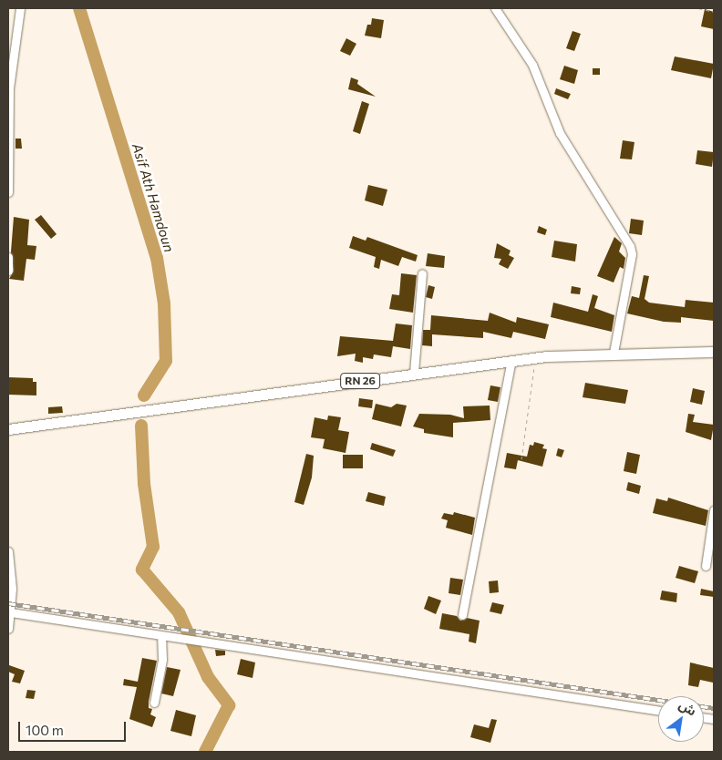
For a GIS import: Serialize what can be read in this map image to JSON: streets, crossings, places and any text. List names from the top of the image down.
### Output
{
  "streets": {
    "main road": ["RN 26"]
  },
  "water": ["Asif Ath Hamdoun"],
  "scale_bar": "100 m",
  "north": "top right"
}
